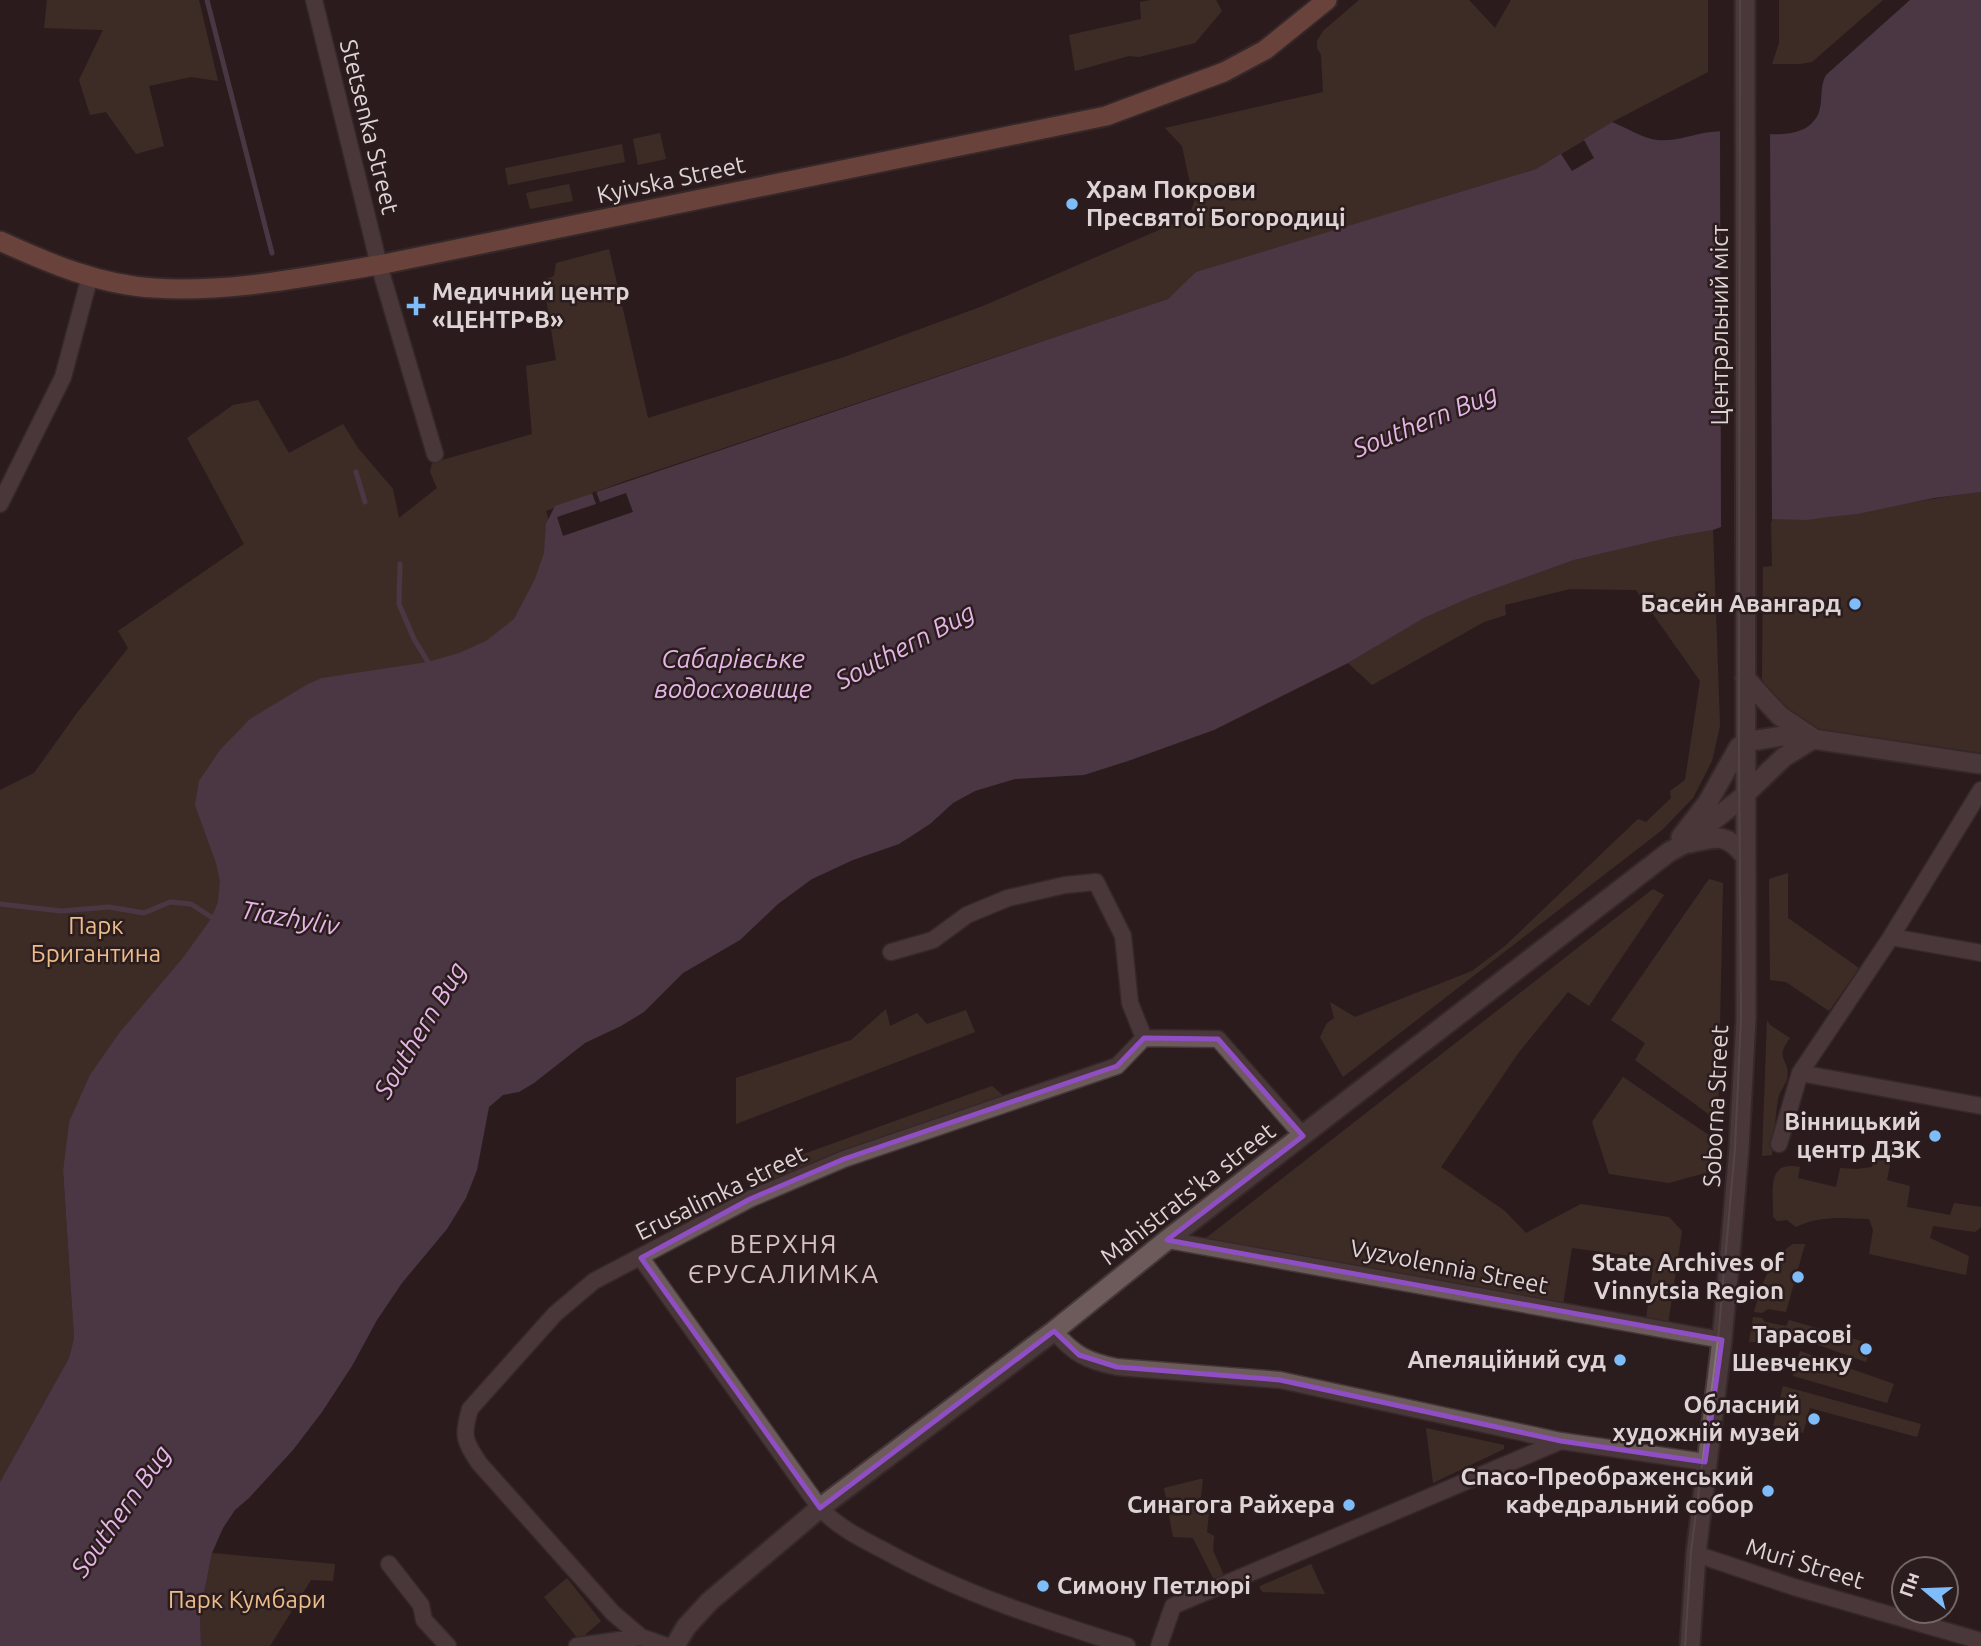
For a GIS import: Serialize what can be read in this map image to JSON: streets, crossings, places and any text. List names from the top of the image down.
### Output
{
  "streets": {
    "main road": ["Kyivska Street"],
    "street": [
      "Stetsenka Street",
      "Центральний міст",
      "Soborna Street",
      "Erusalimka street",
      "Mahistrats'ka street",
      "Vyzvolennia Street",
      "Muri Street"
    ]
  },
  "crossings": [
    ["Stetsenka Street", "Kyivska Street"],
    ["Центральний міст", "Soborna Street"],
    ["Soborna Street", "Mahistrats'ka street"],
    ["Soborna Street", "Vyzvolennia Street"],
    ["Soborna Street", "Muri Street"],
    ["Mahistrats'ka street", "Vyzvolennia Street"]
  ],
  "districts": ["ВЕРХНЯ ЄРУСАЛИМКА"],
  "water": ["Southern Bug", "Сабарівське водосховище", "Tiazhyliv"],
  "parks": ["Парк Бригантина", "Парк Кумбари"],
  "places": {
    "other": [
      "Храм Покрови Пресвятої Богородиці",
      "Басейн Авангард",
      "Вінницький центр ДЗК",
      "State Archives of Vinnytsia Region",
      "Тарасові Шевченку",
      "Апеляційний суд",
      "Обласний художній музей",
      "Спасо-Преображенський кафедральний собор",
      "Синагога Райхера",
      "Симону Петлюрі"
    ],
    "health": ["Медичний центр «ЦЕНТР•В»"]
  },
  "north": "left"
}
